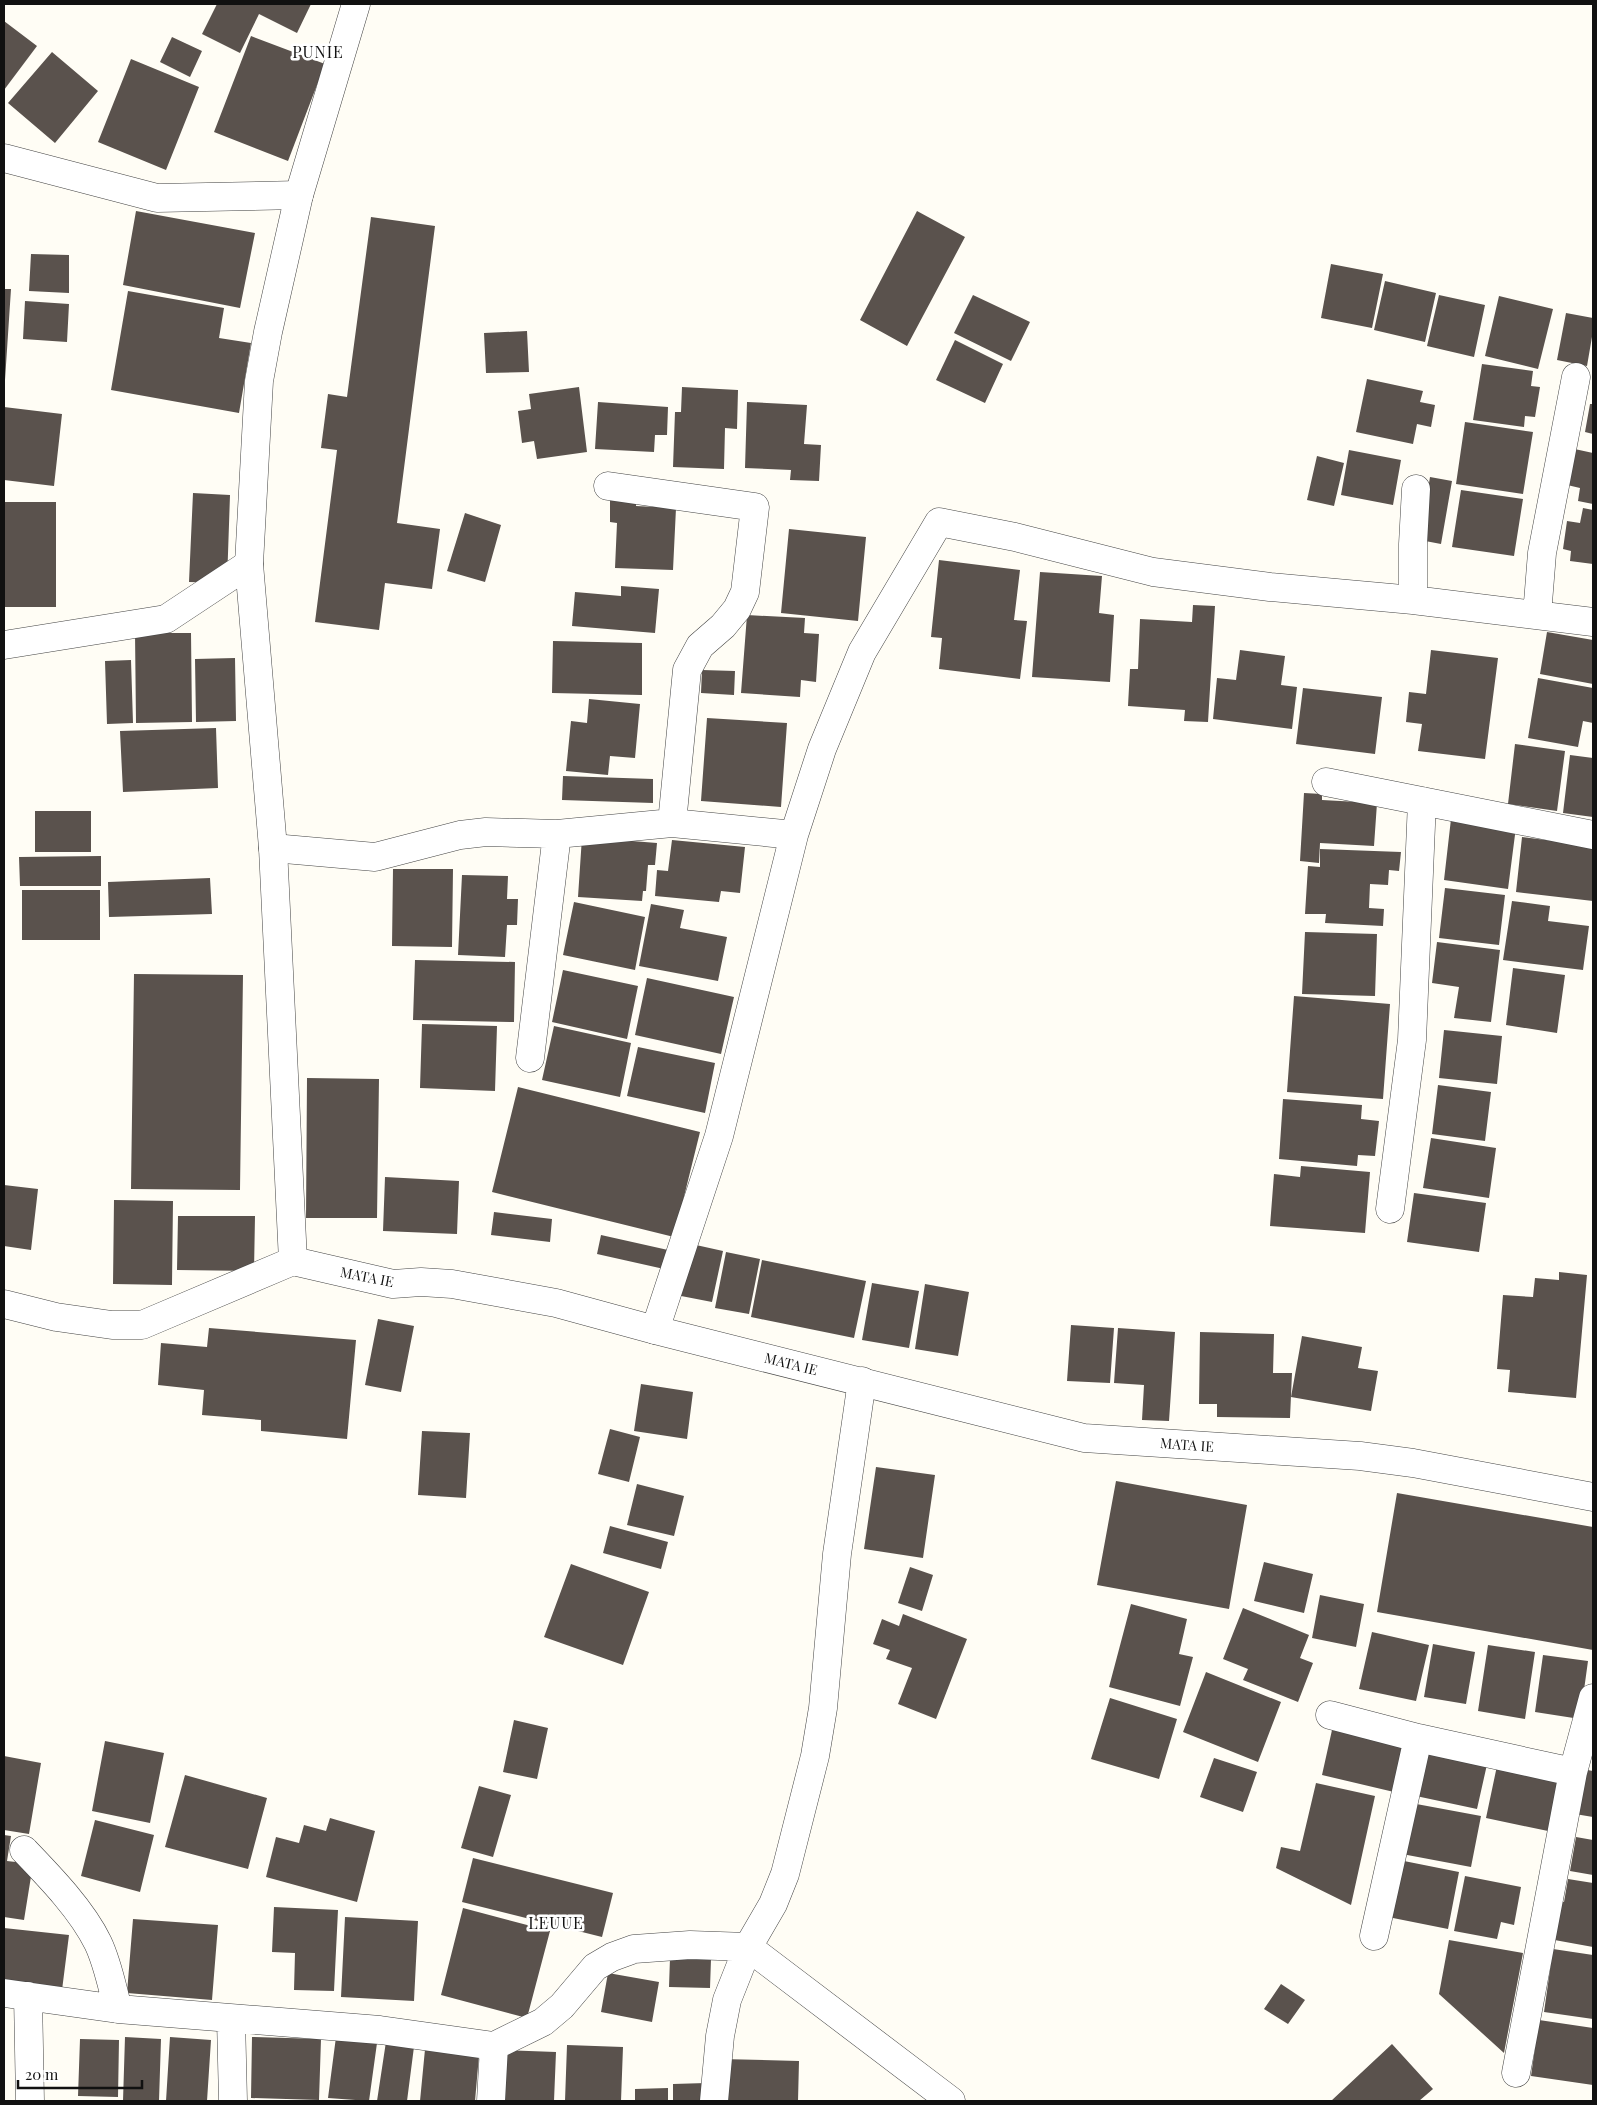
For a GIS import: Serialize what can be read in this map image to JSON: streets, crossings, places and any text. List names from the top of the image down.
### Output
{
  "streets": {
    "street": ["MATA IE"]
  },
  "districts": ["PUNIE", "LEUUE"],
  "scale_bar": "20 m"
}
